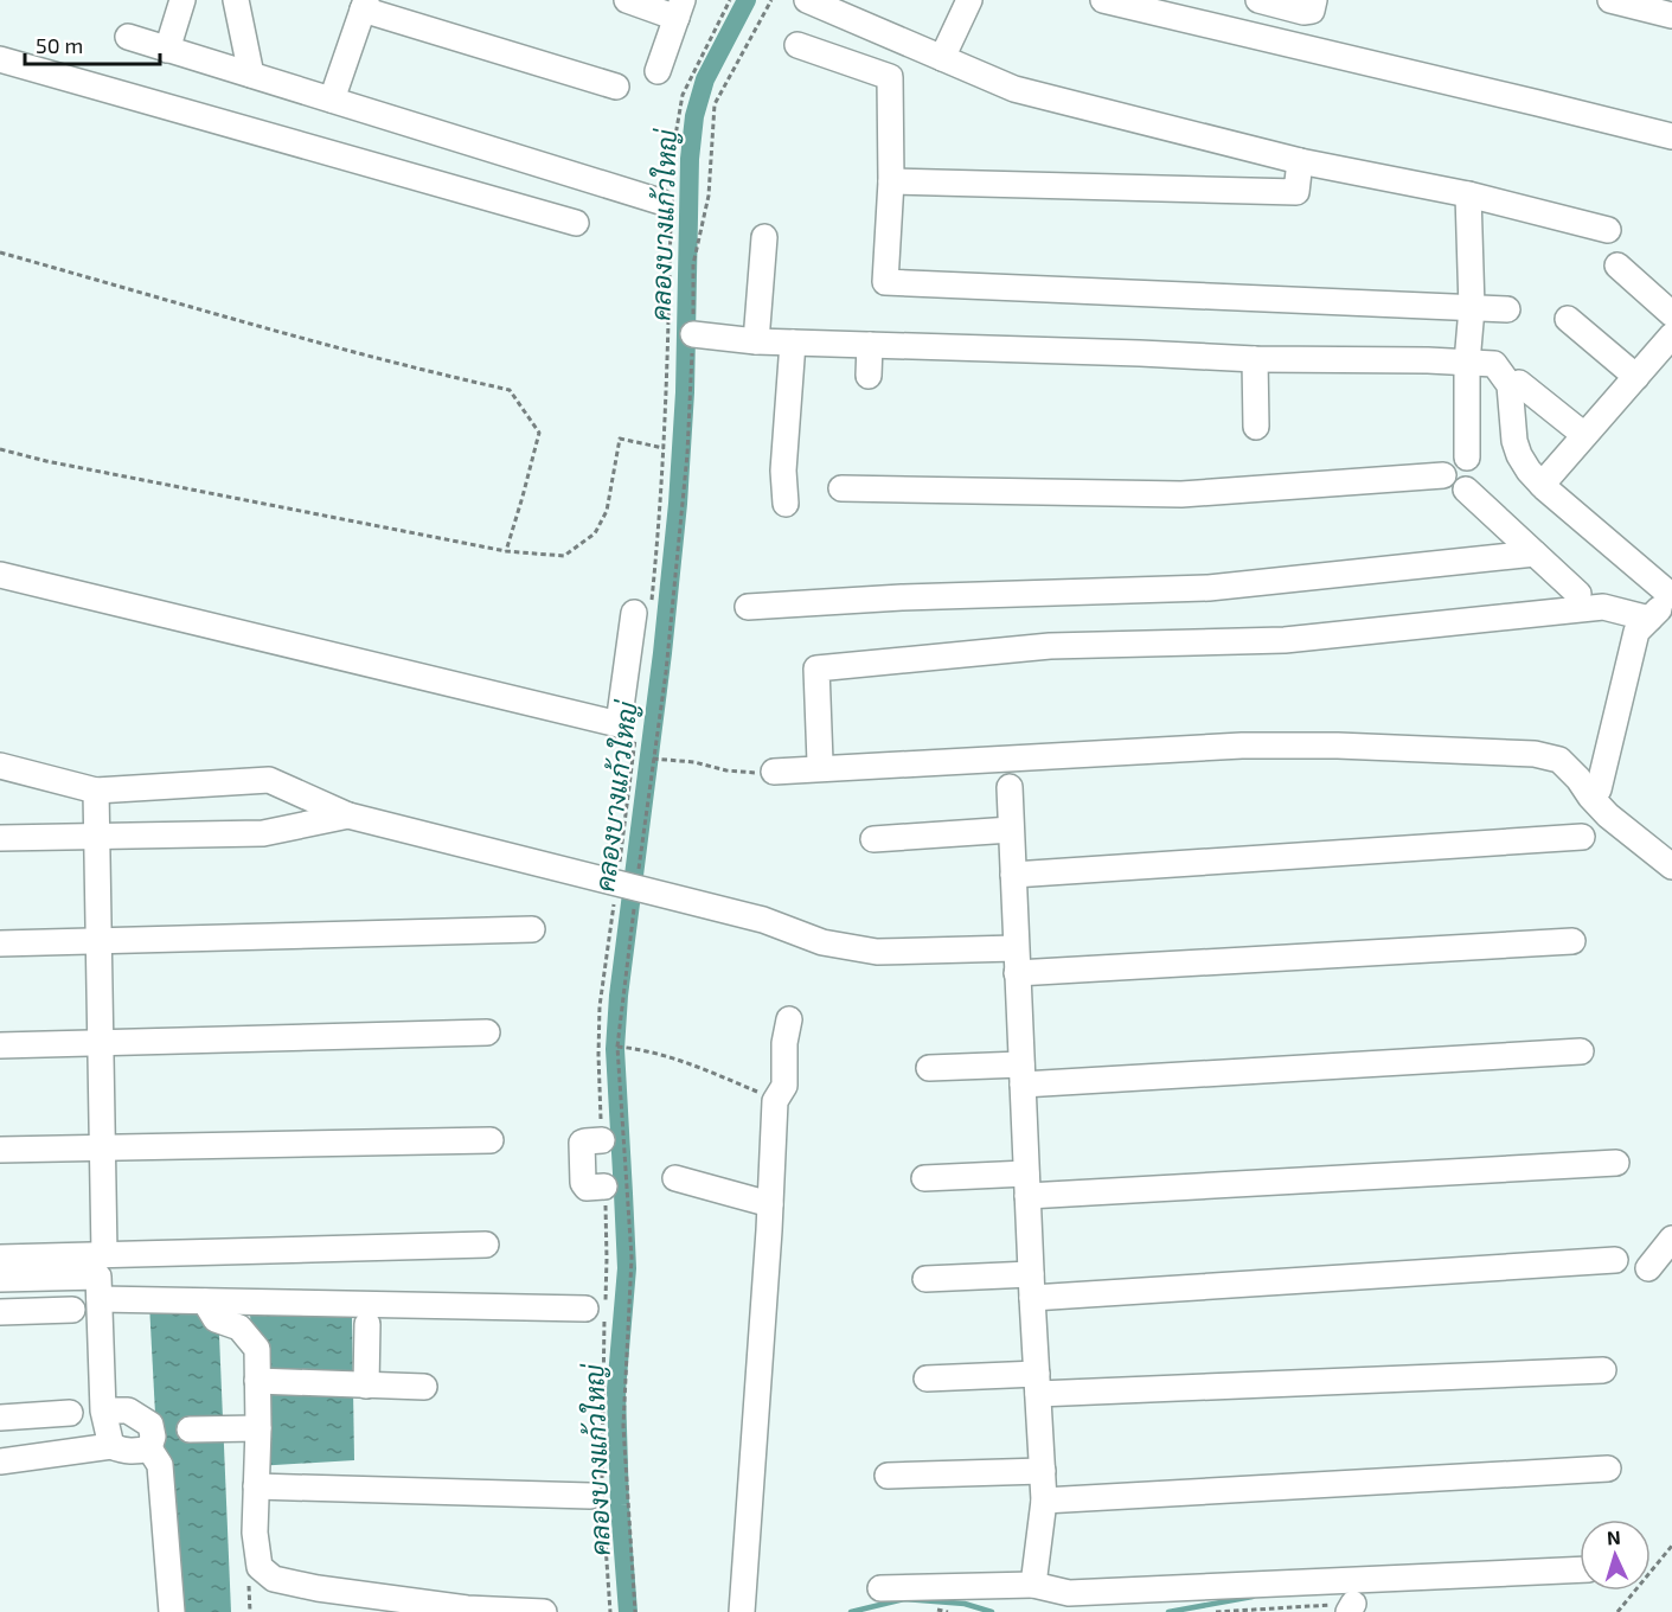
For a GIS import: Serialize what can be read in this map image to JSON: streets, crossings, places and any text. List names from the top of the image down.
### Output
{
  "water": ["คลองบางแก้วใหญ่"],
  "scale_bar": "50 m",
  "north": "top"
}
